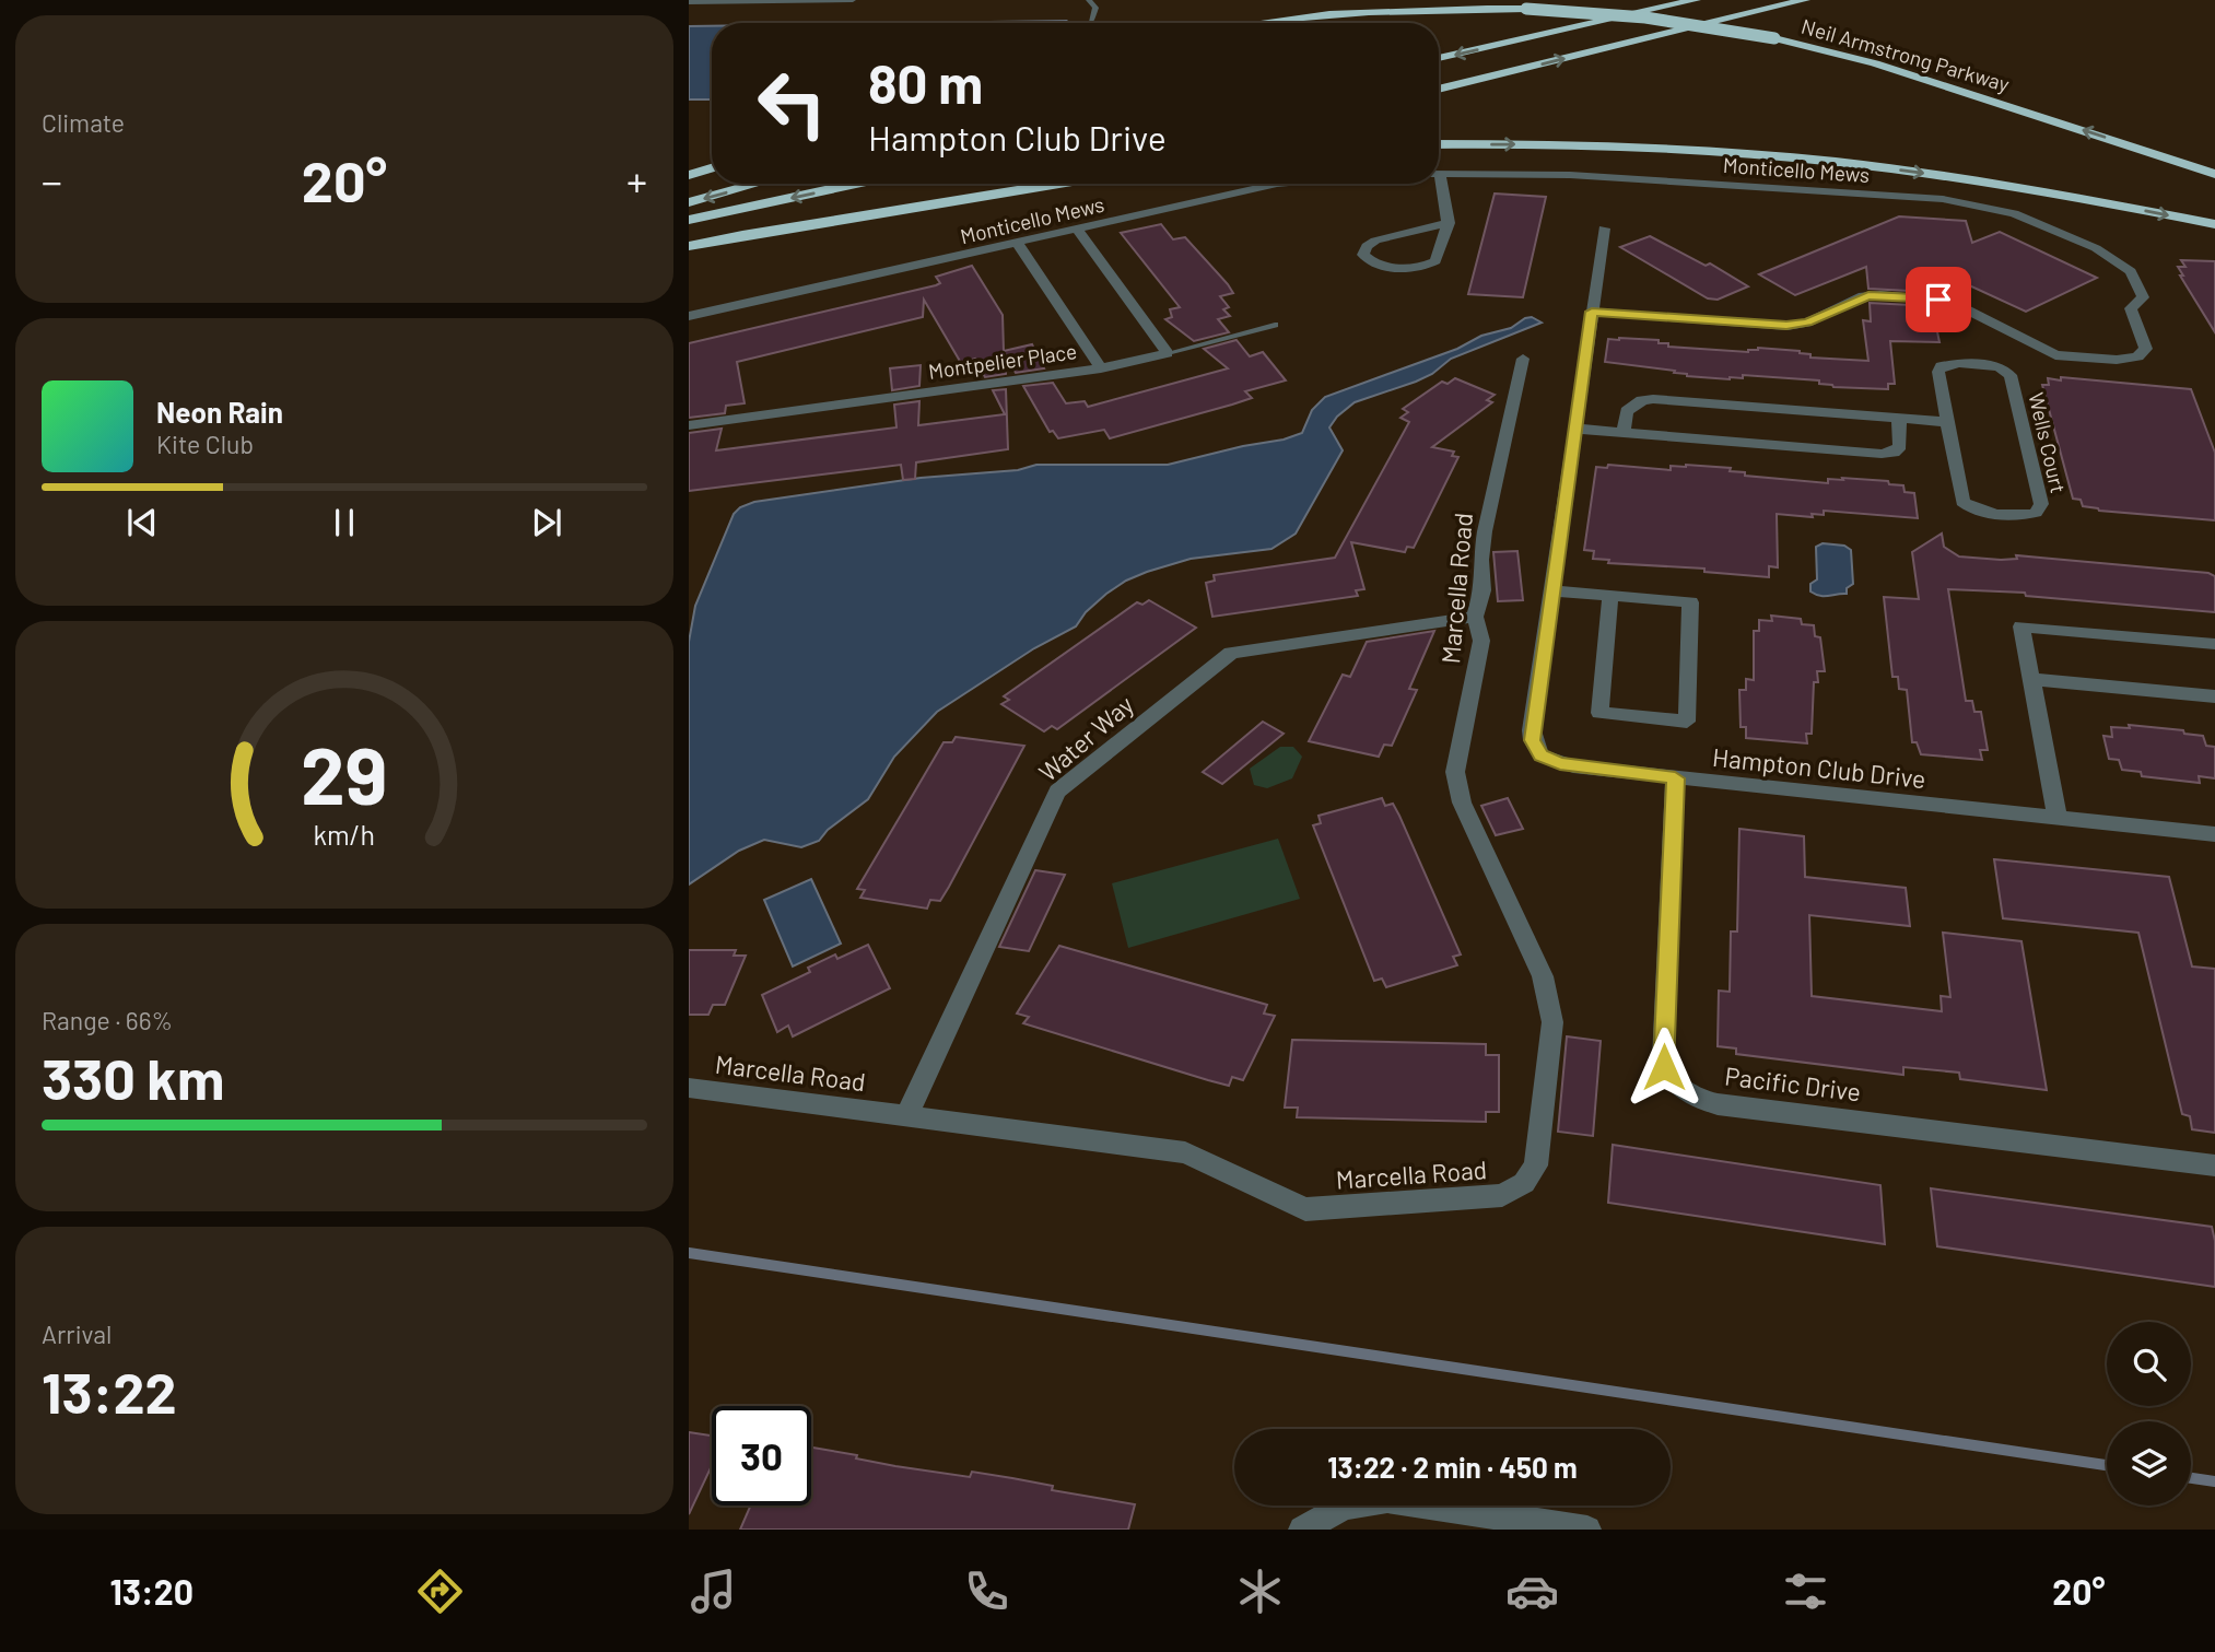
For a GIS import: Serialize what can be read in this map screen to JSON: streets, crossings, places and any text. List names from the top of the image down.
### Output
{
  "streets": {
    "highway": ["Neil Armstrong Parkway"],
    "street": [
      "Monticello Mews",
      "Montpelier Place",
      "Wells Court",
      "Marcella Road",
      "Water Way",
      "Hampton Club Drive",
      "Pacific Drive"
    ]
  },
  "crossings": [
    ["Monticello Mews", "Wells Court"],
    ["Marcella Road", "Water Way"],
    ["Hampton Club Drive", "Pacific Drive"]
  ],
  "page": {
    "tile": [
      "Climate",
      ["Range · 66%", "330 km"],
      ["Arrival", "13:22"]
    ],
    "turn": ["80 m", "Hampton Club Drive"],
    "heat": ["−", "20°", "+"],
    "song": ["Neon Rain", "Kite Club"],
    "limit": "30",
    "trip": "13:22 · 2 min · 450 m",
    "tabs": ["13:20", "20°"],
    "gauge": ["29", "km/h"]
  }
}
